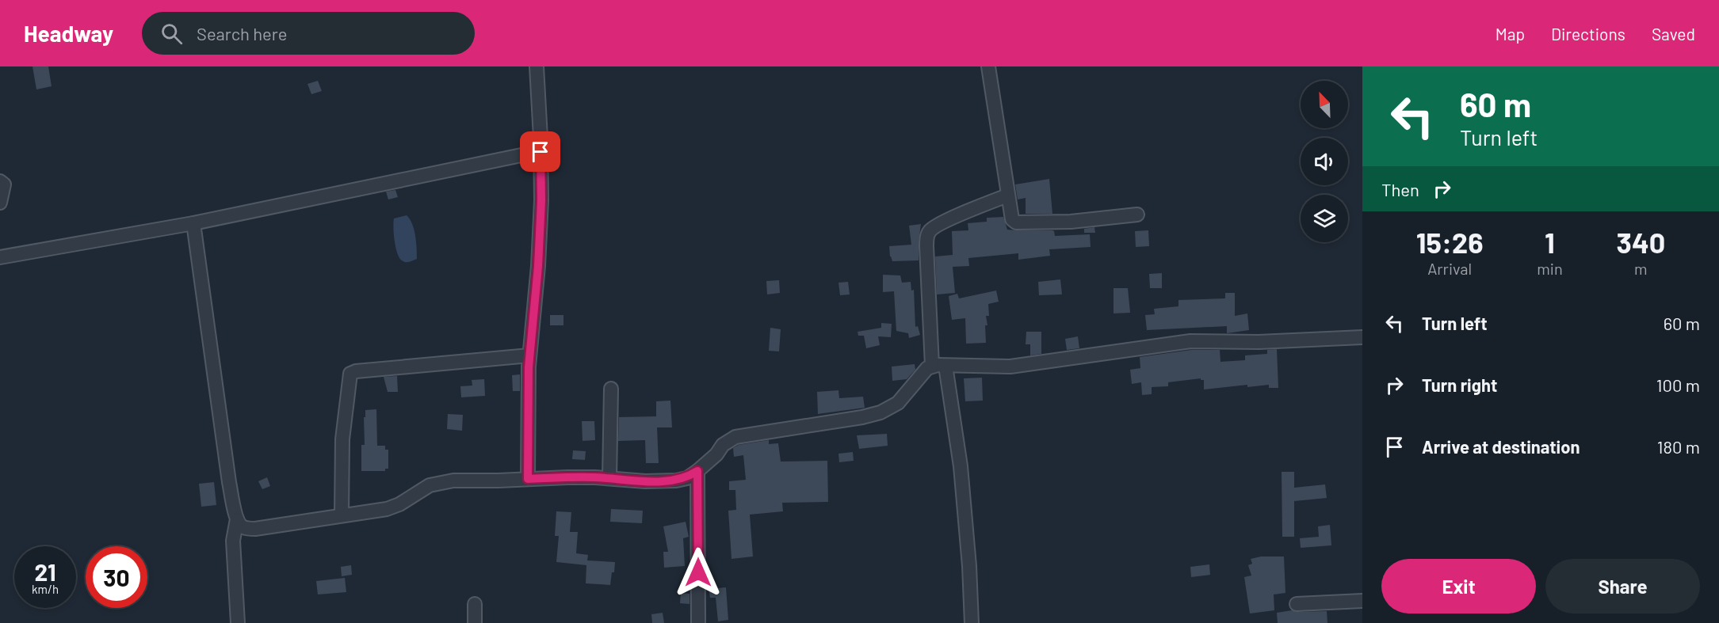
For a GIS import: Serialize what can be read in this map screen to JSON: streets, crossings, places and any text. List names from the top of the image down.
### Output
{
  "north": "top left",
  "page": {
    "header": "Headway",
    "search": "Search here",
    "nav": ["Map", "Directions", "Saved"],
    "turn": ["60 m", "Turn left"],
    "then": "Then",
    "eta": [
      "15:26",
      "Arrival",
      "1",
      "min",
      "340",
      "m"
    ],
    "list": [
      {
        "name": "Turn left",
        "value": "60 m"
      },
      {
        "name": "Turn right",
        "value": "100 m"
      },
      {
        "name": "Arrive at destination",
        "value": "180 m"
      }
    ],
    "speed": "21 km/h",
    "limit": "30",
    "buttons": ["Exit", "Share"]
  }
}
